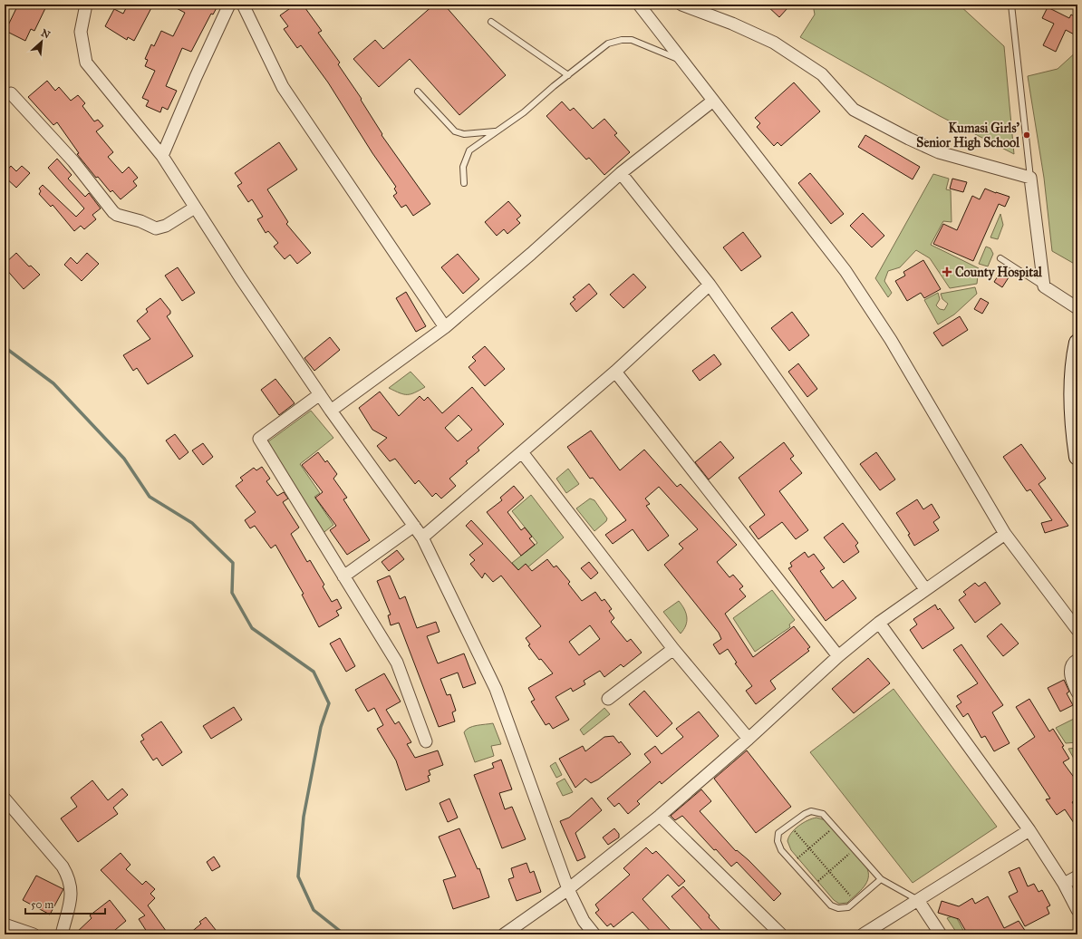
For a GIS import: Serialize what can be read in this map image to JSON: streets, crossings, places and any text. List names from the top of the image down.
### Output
{
  "places": {
    "other": ["Kumasi Girls' Senior High School"],
    "health": ["County Hospital"]
  },
  "scale_bar": "50 m",
  "north": "top right"
}
